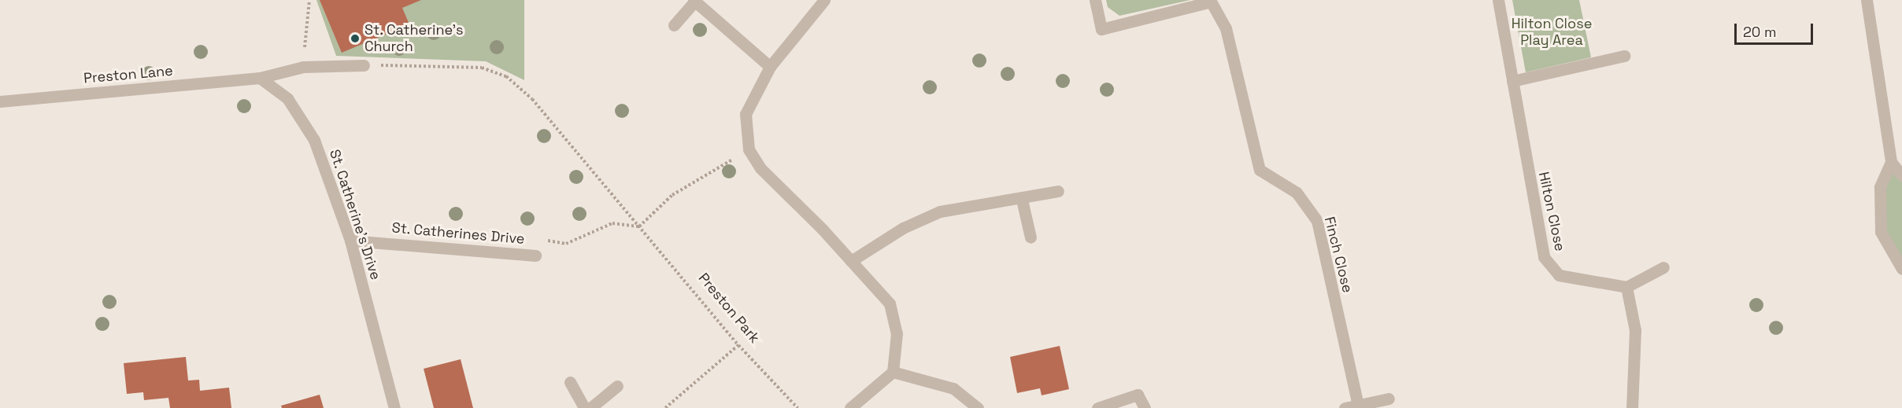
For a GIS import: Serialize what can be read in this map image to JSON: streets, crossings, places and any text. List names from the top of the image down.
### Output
{
  "streets": {
    "street": [
      "Preston Lane",
      "Hilton Close",
      "St. Catherine's Drive",
      "St. Catherines Drive",
      "Finch Close"
    ],
    "path": ["Preston Park"]
  },
  "crossings": [
    ["Preston Lane", "St. Catherine's Drive"],
    ["Preston Lane", "Preston Park"],
    ["St. Catherine's Drive", "St. Catherines Drive"]
  ],
  "parks": ["Hilton Close Play Area"],
  "places": ["St. Catherine's Church"],
  "scale_bar": "20 m"
}
